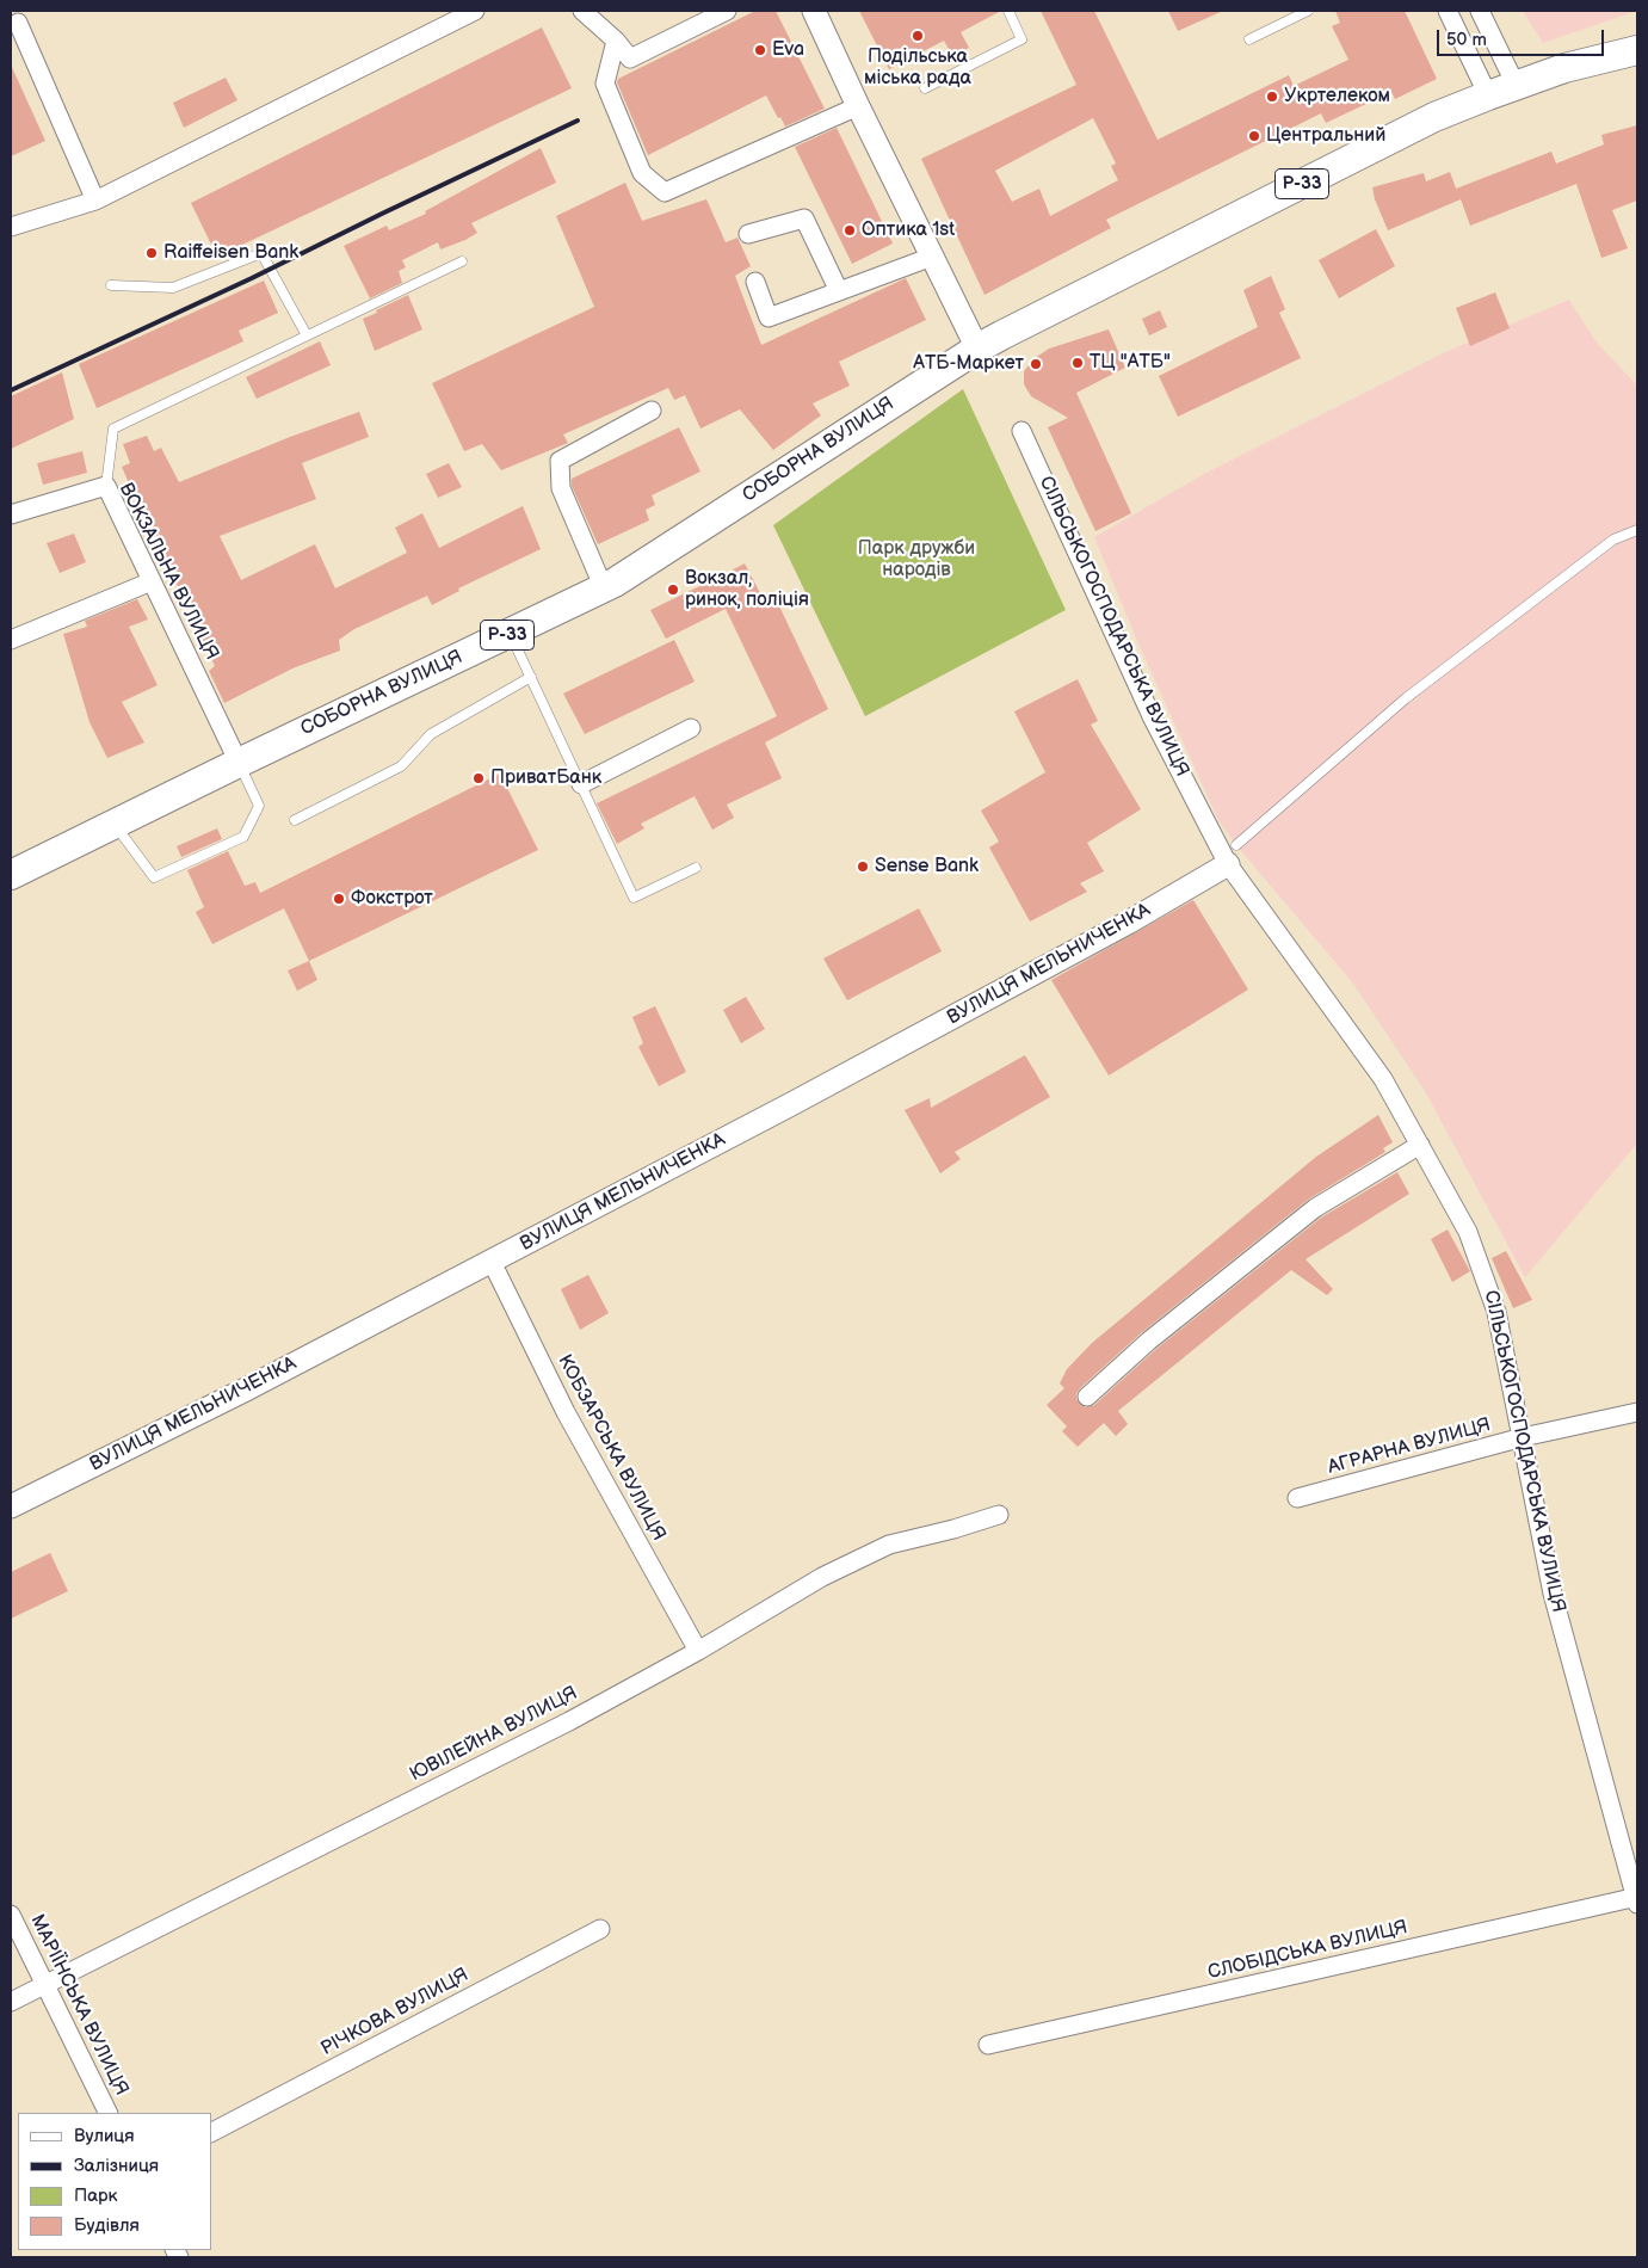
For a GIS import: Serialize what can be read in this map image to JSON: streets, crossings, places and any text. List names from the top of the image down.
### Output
{
  "streets": {
    "main road": ["Р-33", "СОБОРНА ВУЛИЦЯ"],
    "street": [
      "ВОКЗАЛЬНА ВУЛИЦЯ",
      "СІЛЬСЬКОГОСПОДАРСЬКА ВУЛИЦЯ",
      "ВУЛИЦЯ МЕЛЬНИЧЕНКА",
      "АГРАРНА ВУЛИЦЯ",
      "КОБЗАРСЬКА ВУЛИЦЯ",
      "ЮВІЛЕЙНА ВУЛИЦЯ",
      "СЛОБІДСЬКА ВУЛИЦЯ",
      "МАРІЇНСЬКА ВУЛИЦЯ",
      "РІЧКОВА ВУЛИЦЯ"
    ]
  },
  "crossings": [
    ["СОБОРНА ВУЛИЦЯ", "ВОКЗАЛЬНА ВУЛИЦЯ"],
    ["СІЛЬСЬКОГОСПОДАРСЬКА ВУЛИЦЯ", "ВУЛИЦЯ МЕЛЬНИЧЕНКА"],
    ["СІЛЬСЬКОГОСПОДАРСЬКА ВУЛИЦЯ", "АГРАРНА ВУЛИЦЯ"],
    ["СІЛЬСЬКОГОСПОДАРСЬКА ВУЛИЦЯ", "СЛОБІДСЬКА ВУЛИЦЯ"],
    ["ВУЛИЦЯ МЕЛЬНИЧЕНКА", "КОБЗАРСЬКА ВУЛИЦЯ"],
    ["КОБЗАРСЬКА ВУЛИЦЯ", "ЮВІЛЕЙНА ВУЛИЦЯ"],
    ["ЮВІЛЕЙНА ВУЛИЦЯ", "МАРІЇНСЬКА ВУЛИЦЯ"]
  ],
  "parks": ["Парк дружби народів"],
  "places": [
    "Подільська міська рада",
    "Eva",
    "Укртелеком",
    "Центральний",
    "Оптика 1st",
    "Raiffeisen Bank",
    "ТЦ \"АТБ\"",
    "АТБ-Маркет",
    "Вокзал, ринок, поліція",
    "ПриватБанк",
    "Sense Bank",
    "Фокстрот"
  ],
  "legend": [
    "Вулиця",
    "Залізниця",
    "Парк",
    "Будівля"
  ],
  "scale_bar": "50 m"
}
